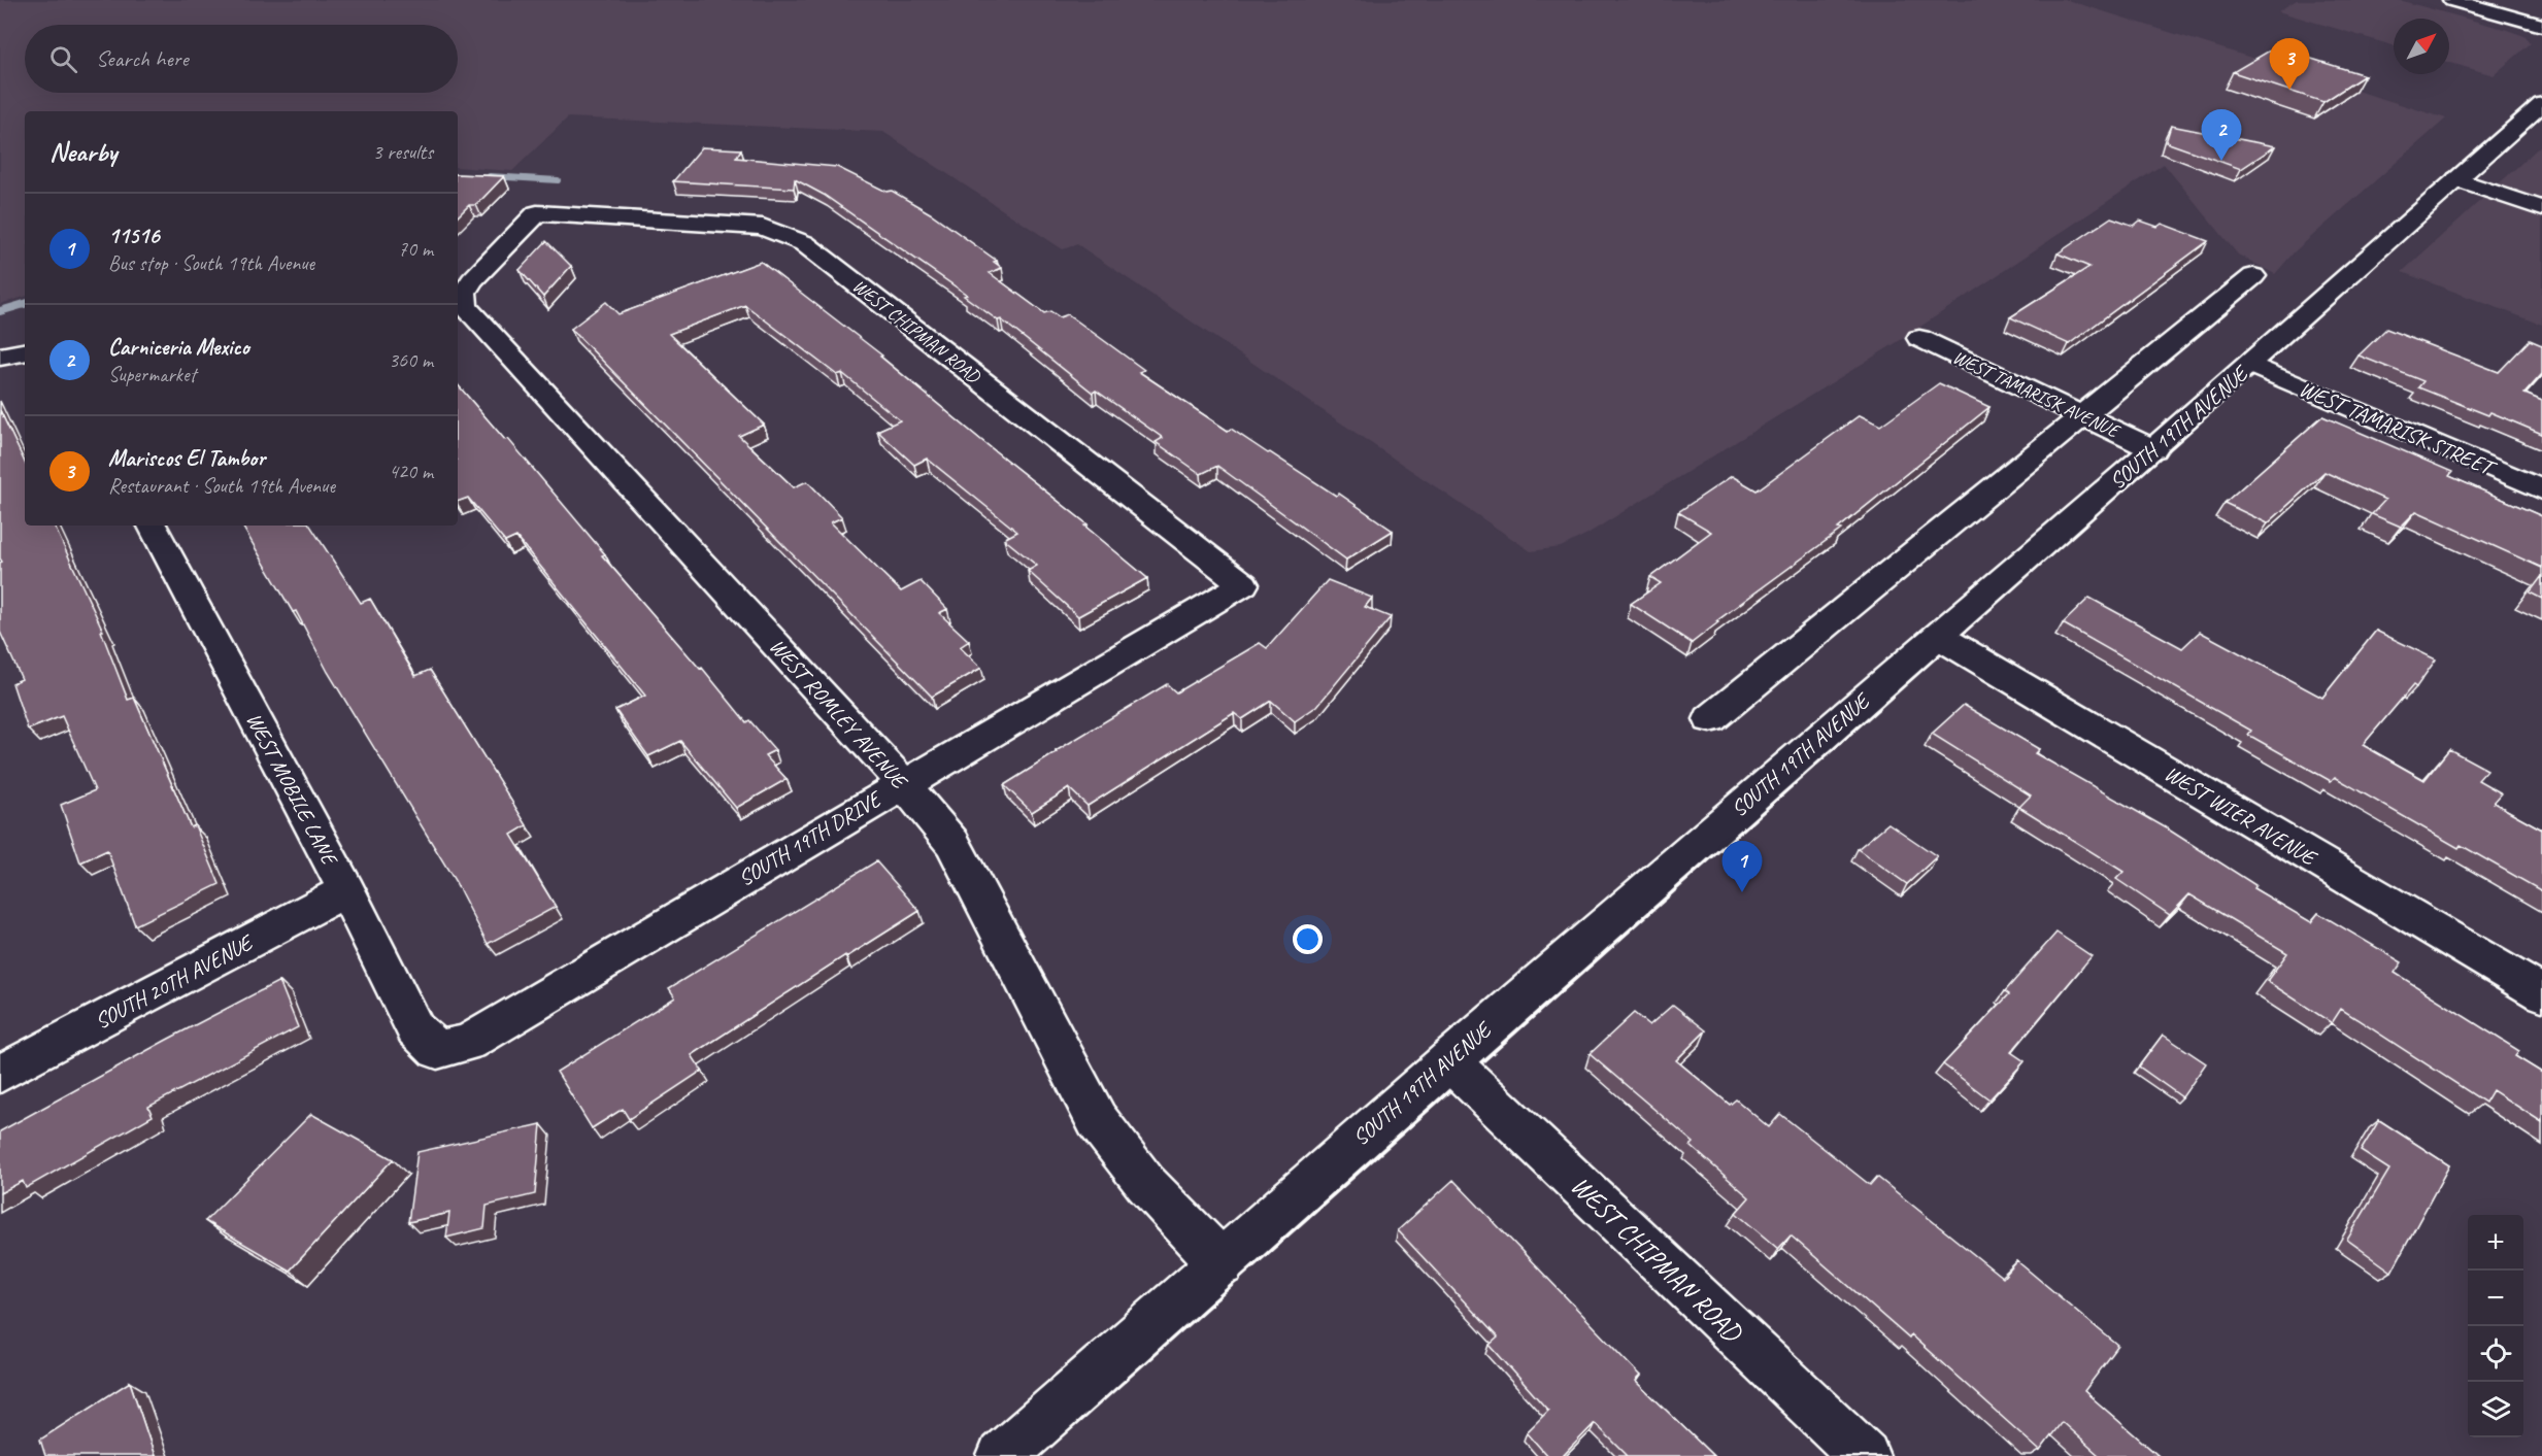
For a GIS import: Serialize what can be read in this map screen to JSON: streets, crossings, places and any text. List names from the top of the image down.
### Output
{
  "streets": {
    "street": [
      "WEST CHIPMAN ROAD",
      "WEST TAMARISK AVENUE",
      "SOUTH 19TH AVENUE",
      "WEST TAMARISK STREET",
      "WEST ROMLEY AVENUE",
      "WEST MOBILE LANE",
      "WEST WIER AVENUE",
      "SOUTH 19TH DRIVE",
      "SOUTH 20TH AVENUE"
    ]
  },
  "crossings": [
    ["WEST CHIPMAN ROAD", "SOUTH 19TH AVENUE"],
    ["WEST CHIPMAN ROAD", "WEST ROMLEY AVENUE"],
    ["WEST CHIPMAN ROAD", "SOUTH 19TH DRIVE"],
    ["WEST TAMARISK AVENUE", "SOUTH 19TH AVENUE"],
    ["SOUTH 19TH AVENUE", "WEST TAMARISK STREET"],
    ["SOUTH 19TH AVENUE", "WEST ROMLEY AVENUE"],
    ["SOUTH 19TH AVENUE", "WEST WIER AVENUE"],
    ["WEST ROMLEY AVENUE", "SOUTH 19TH DRIVE"],
    ["WEST MOBILE LANE", "SOUTH 19TH DRIVE"],
    ["WEST MOBILE LANE", "SOUTH 20TH AVENUE"]
  ],
  "north": "top right",
  "page": {
    "search": "Search here",
    "pins": ["3", "2", "1"],
    "heading": ["Nearby", "3 results"],
    "list": [
      {
        "mark": "1",
        "name": "11516",
        "note": "Bus stop · South 19th Avenue",
        "value": "70 m"
      },
      {
        "mark": "2",
        "name": "Carniceria Mexico",
        "note": "Supermarket",
        "value": "360 m"
      },
      {
        "mark": "3",
        "name": "Mariscos El Tambor",
        "note": "Restaurant · South 19th Avenue",
        "value": "420 m"
      }
    ],
    "map_buttons": ["+", "−"]
  }
}
